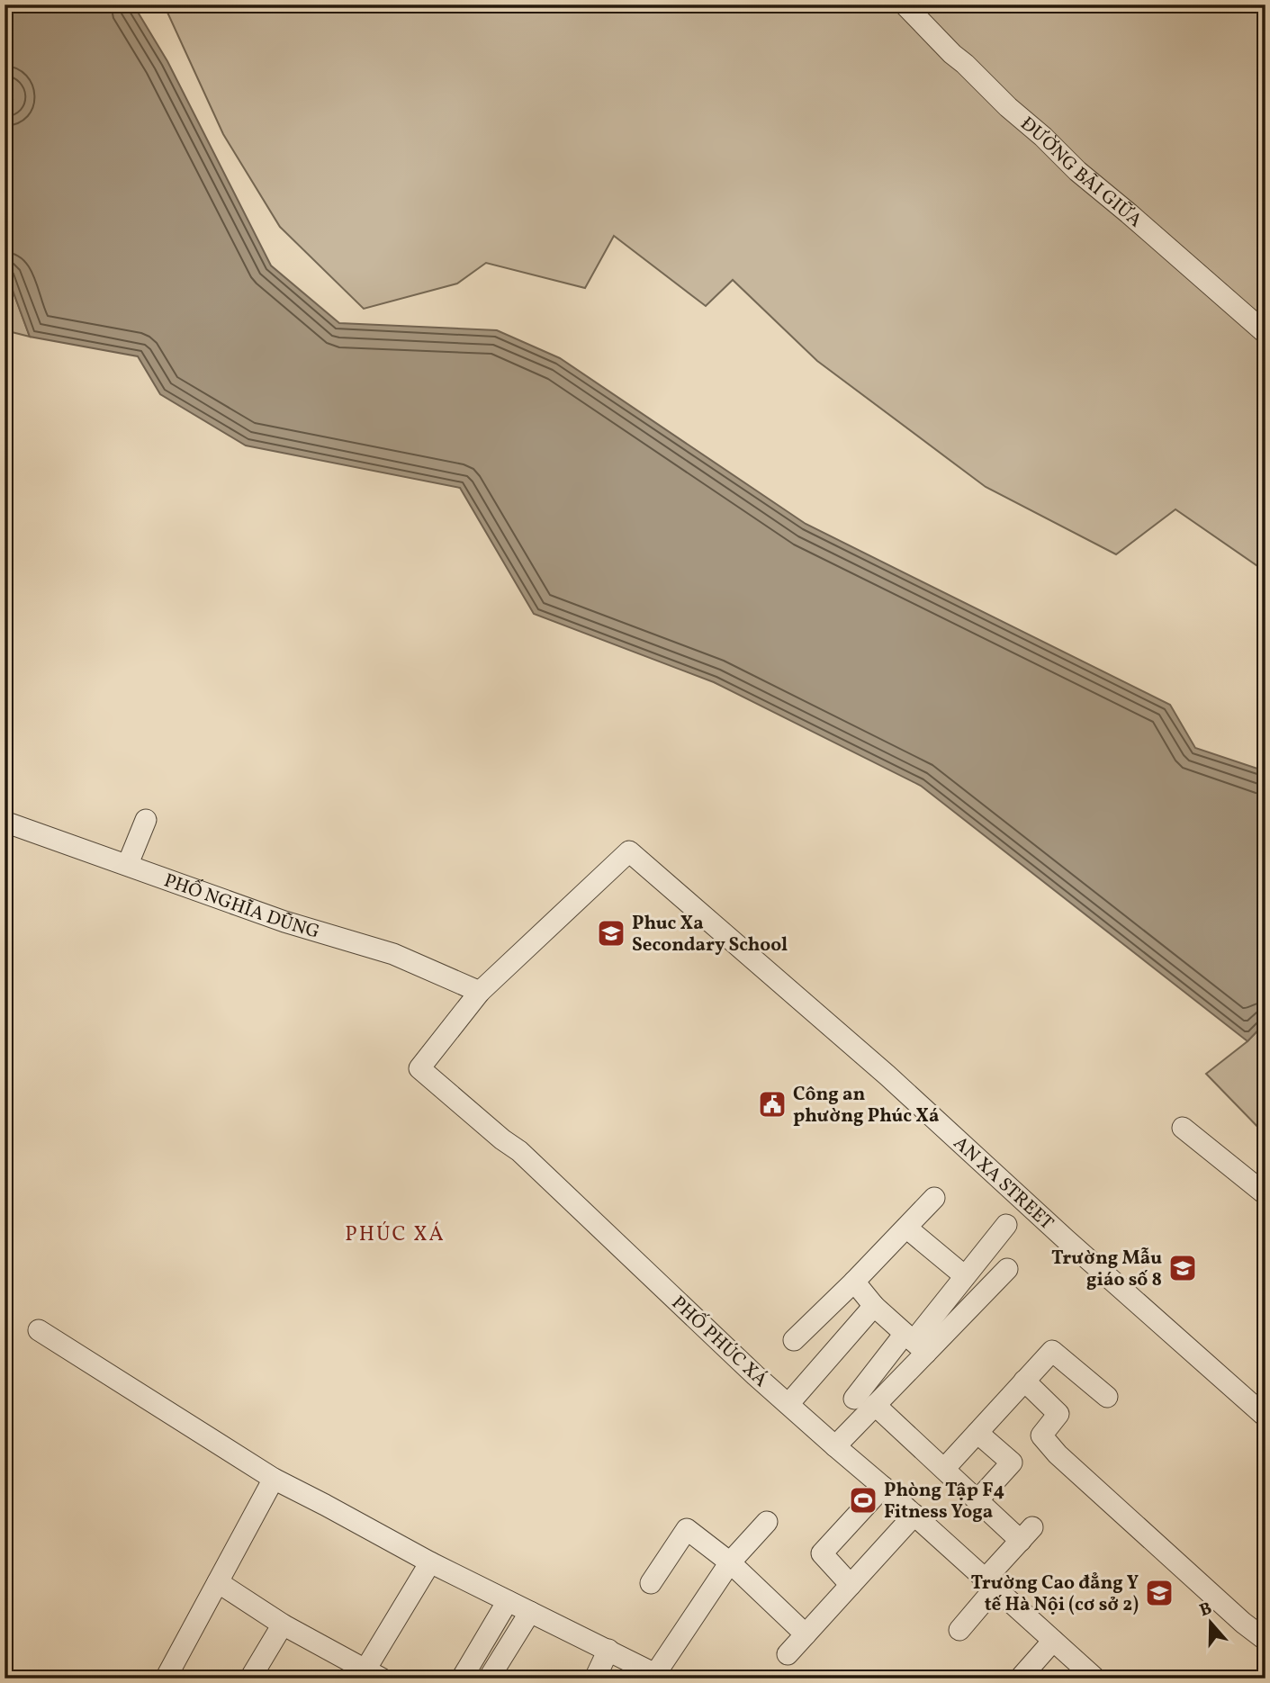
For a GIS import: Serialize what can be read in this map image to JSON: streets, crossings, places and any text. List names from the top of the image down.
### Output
{
  "streets": {
    "street": [
      "ĐƯỜNG BÃI GIỮA",
      "PHỐ NGHĨA DŨNG",
      "AN XA STREET",
      "PHỐ PHÚC XÁ"
    ]
  },
  "crossings": [
    ["PHỐ NGHĨA DŨNG", "AN XA STREET"],
    ["PHỐ NGHĨA DŨNG", "PHỐ PHÚC XÁ"],
    ["AN XA STREET", "PHỐ PHÚC XÁ"]
  ],
  "districts": ["PHÚC XÁ"],
  "places": {
    "school or university": ["Phuc Xa Secondary School", "Trường Mẫu giáo số 8", "Trường Cao đẳng Y tế Hà Nội (cơ sở 2)"],
    "public building": ["Công an phường Phúc Xá"],
    "sports": ["Phòng Tập F4 Fitness Yoga"]
  },
  "north": "top"
}
